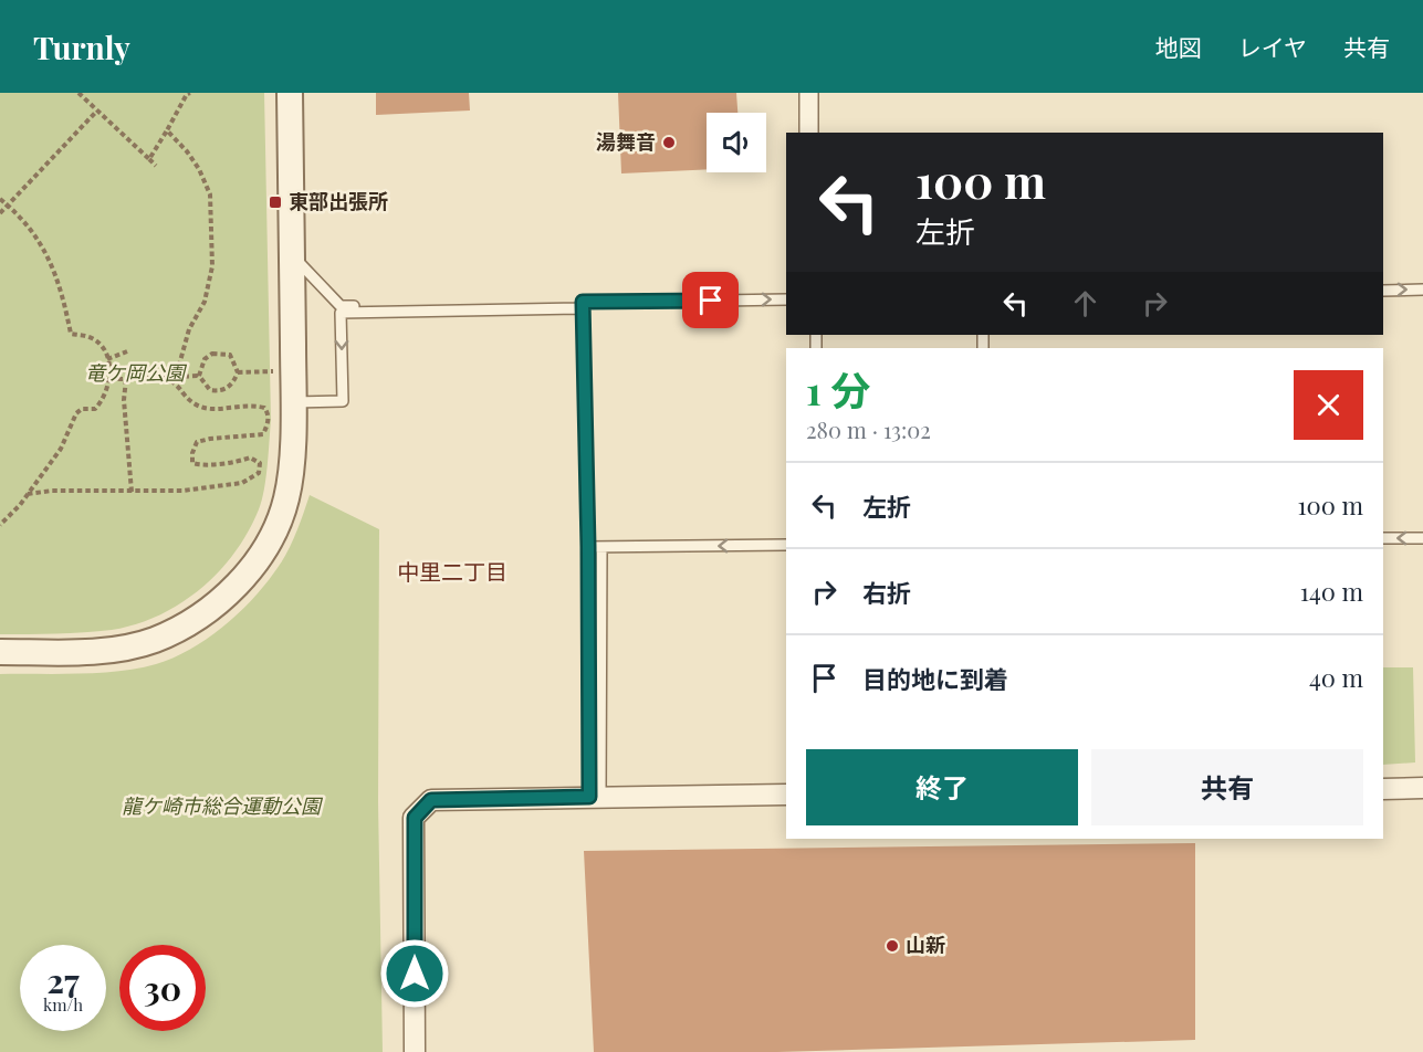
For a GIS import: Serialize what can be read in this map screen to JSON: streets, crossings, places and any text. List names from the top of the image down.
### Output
{
  "districts": ["中里二丁目"],
  "parks": ["竜ケ岡公園", "龍ケ崎市総合運動公園"],
  "places": {
    "other": ["湯舞音", "山新"],
    "transit": ["東部出張所"]
  },
  "page": {
    "header": "Turnly",
    "nav": ["地図", "レイヤ", "共有"],
    "turn": ["100 m", "左折"],
    "heading": ["1 分", "280 m · 13:02"],
    "list": [
      {
        "name": "左折",
        "value": "100 m"
      },
      {
        "name": "右折",
        "value": "140 m"
      },
      {
        "name": "目的地に到着",
        "value": "40 m"
      }
    ],
    "buttons": ["終了", "共有"],
    "speed": "27 km/h",
    "limit": "30"
  }
}
